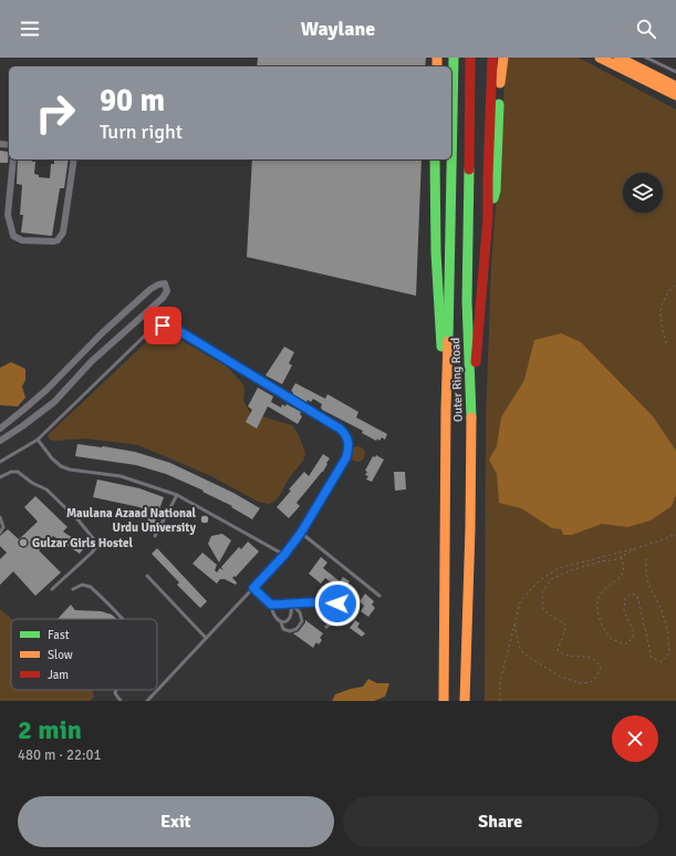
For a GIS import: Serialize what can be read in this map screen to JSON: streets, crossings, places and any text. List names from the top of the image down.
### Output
{
  "streets": {
    "main road": ["Outer Ring Road"]
  },
  "places": ["Maulana Azaad National Urdu University", "Gulzar Girls Hostel"],
  "legend": ["Fast", "Slow", "Jam"],
  "page": {
    "header": "Waylane",
    "turn": ["90 m", "Turn right"],
    "heading": ["2 min", "480 m · 22:01"],
    "buttons": ["Exit", "Share"]
  }
}
